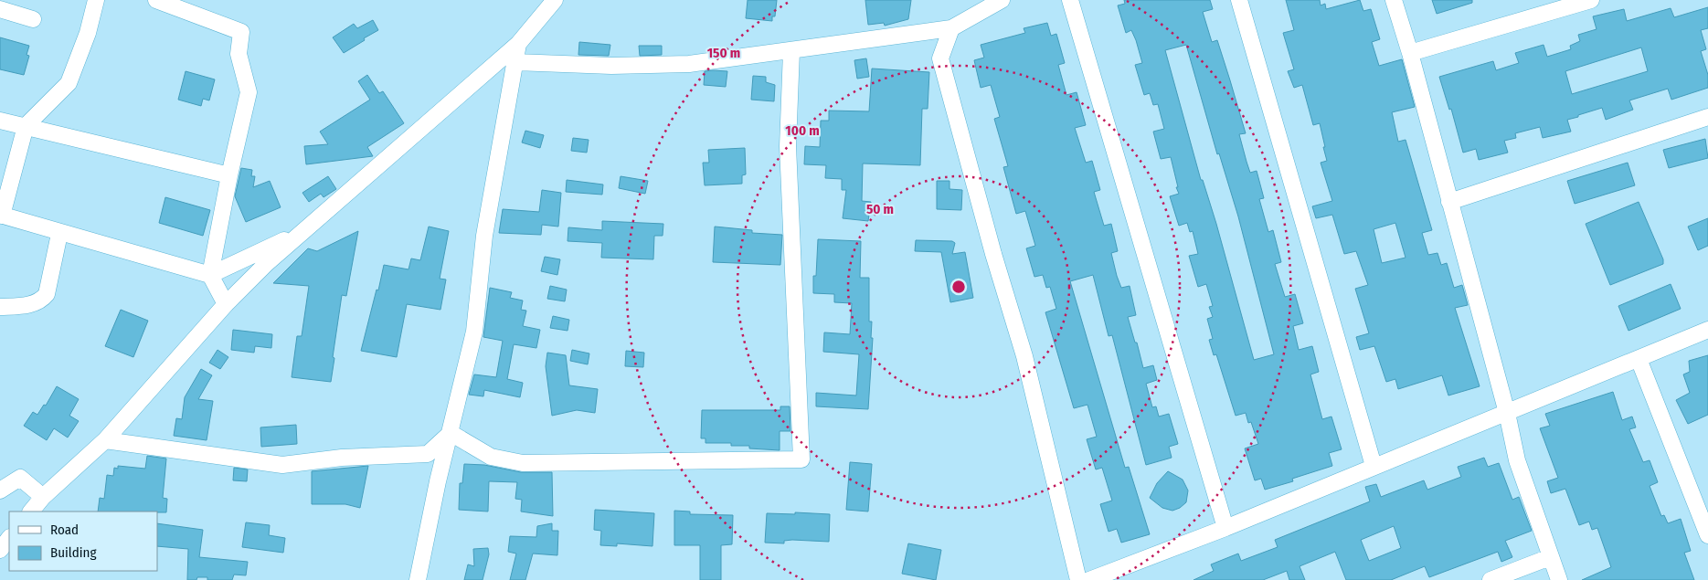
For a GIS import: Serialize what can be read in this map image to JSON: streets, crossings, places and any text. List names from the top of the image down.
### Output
{
  "legend": ["Road", "Building"],
  "rings": ["150 m", "100 m", "50 m"]
}
